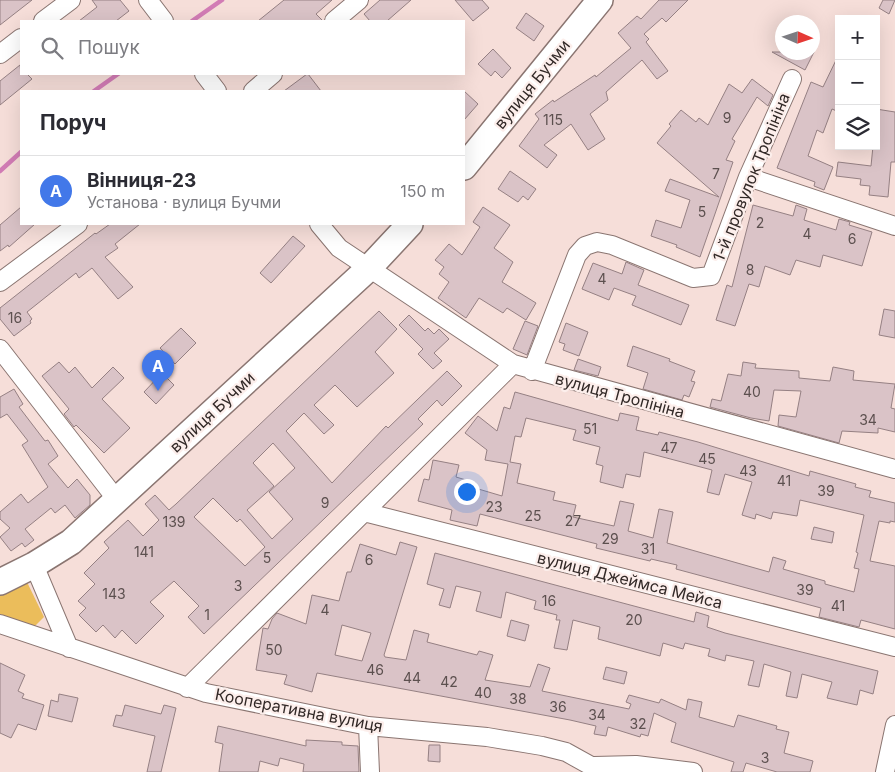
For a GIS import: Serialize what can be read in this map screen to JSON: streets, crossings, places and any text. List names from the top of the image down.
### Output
{
  "streets": {
    "street": [
      "вулиця Бучми",
      "1-й провулок Тропініна",
      "вулиця Тропініна",
      "вулиця Джеймса Мейса",
      "Кооперативна вулиця"
    ]
  },
  "crossings": [
    ["вулиця Бучми", "вулиця Тропініна"],
    ["1-й провулок Тропініна", "вулиця Тропініна"]
  ],
  "house_numbers": [
    "9",
    "115",
    "7",
    "5",
    "2",
    "4",
    "6",
    "8",
    "4",
    "16",
    "40",
    "34",
    "51",
    "47",
    "45",
    "43",
    "41",
    "39",
    "9",
    "23",
    "25",
    "27",
    "139",
    "29",
    "31",
    "141",
    "5",
    "6",
    "3",
    "39",
    "143",
    "16",
    "41",
    "4",
    "1",
    "20",
    "50",
    "46",
    "44",
    "42",
    "40",
    "38",
    "36",
    "34",
    "32",
    "3"
  ],
  "north": "right",
  "page": {
    "map_buttons": ["+", "−"],
    "search": "Пошук",
    "heading": "Поруч",
    "list": [
      {
        "mark": "A",
        "name": "Вінниця-23",
        "note": "Установа · вулиця Бучми",
        "value": "150 m"
      }
    ],
    "pins": "A"
  }
}
